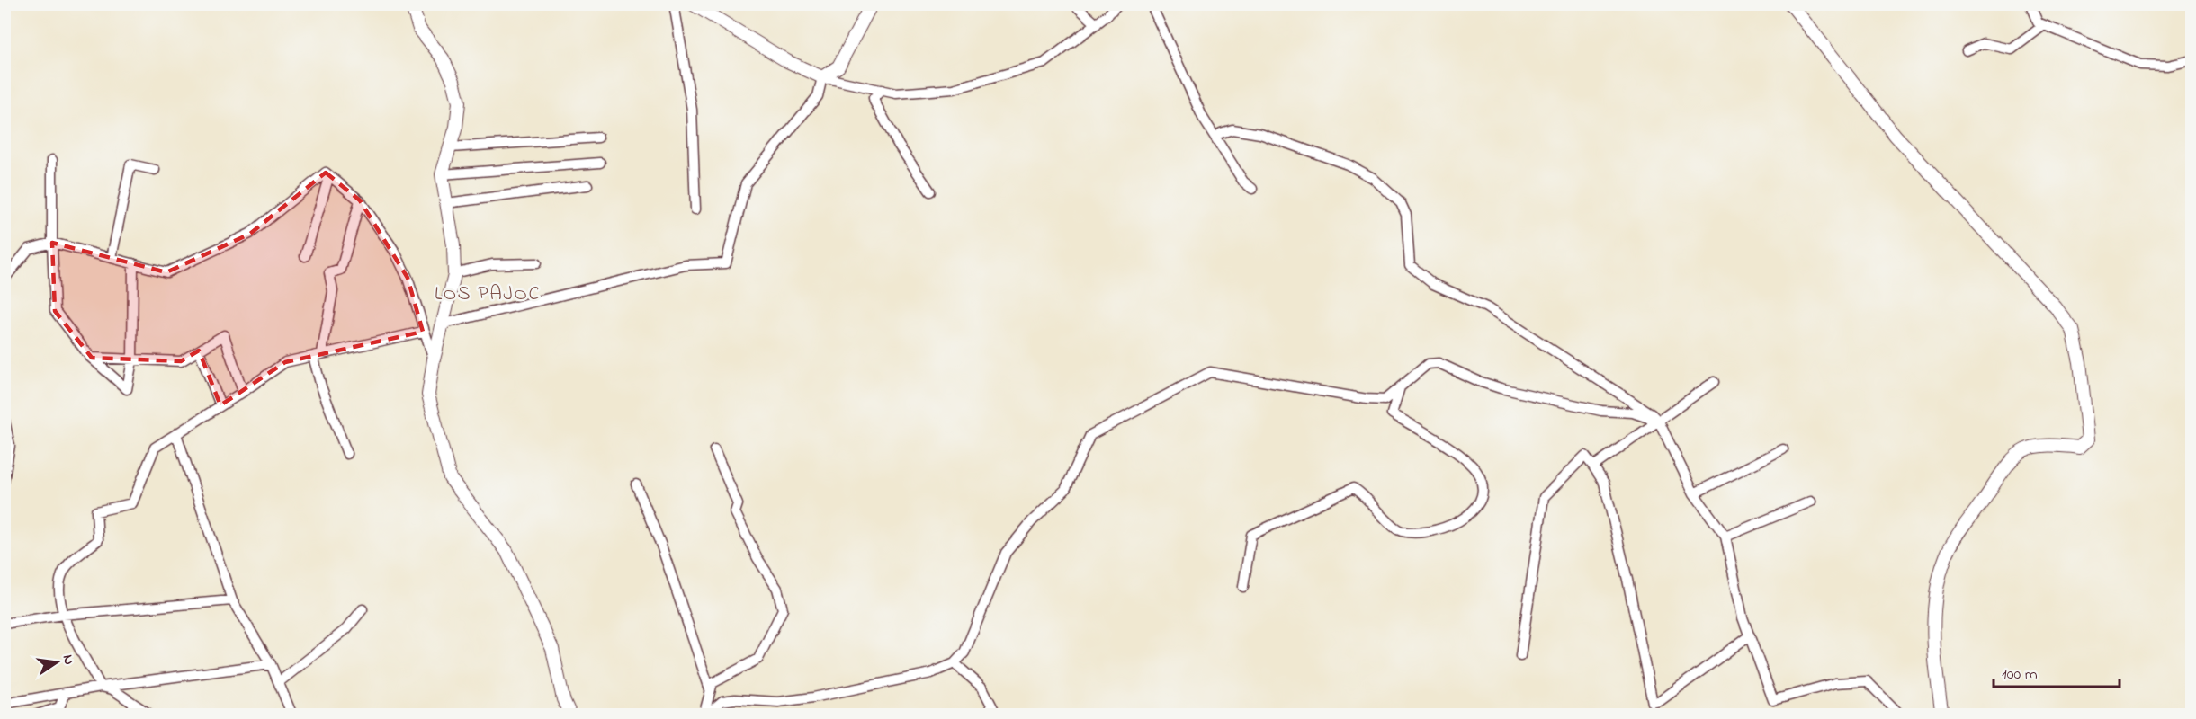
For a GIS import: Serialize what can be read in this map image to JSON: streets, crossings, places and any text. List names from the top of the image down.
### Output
{
  "districts": ["LOS PAJOC"],
  "scale_bar": "100 m",
  "north": "right"
}
